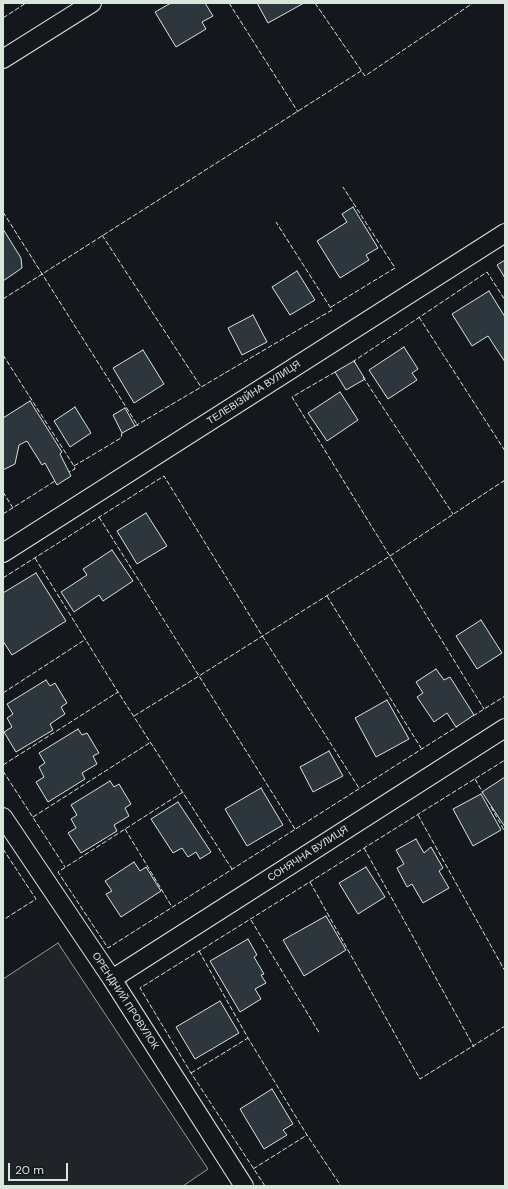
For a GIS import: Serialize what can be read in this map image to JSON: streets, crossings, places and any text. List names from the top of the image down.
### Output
{
  "streets": {
    "street": ["ТЕЛЕВІЗІЙНА ВУЛИЦЯ", "СОНЯЧНА ВУЛИЦЯ", "ОРЕНДНИЙ ПРОВУЛОК"]
  },
  "crossings": [
    ["СОНЯЧНА ВУЛИЦЯ", "ОРЕНДНИЙ ПРОВУЛОК"]
  ],
  "scale_bar": "20 m"
}
